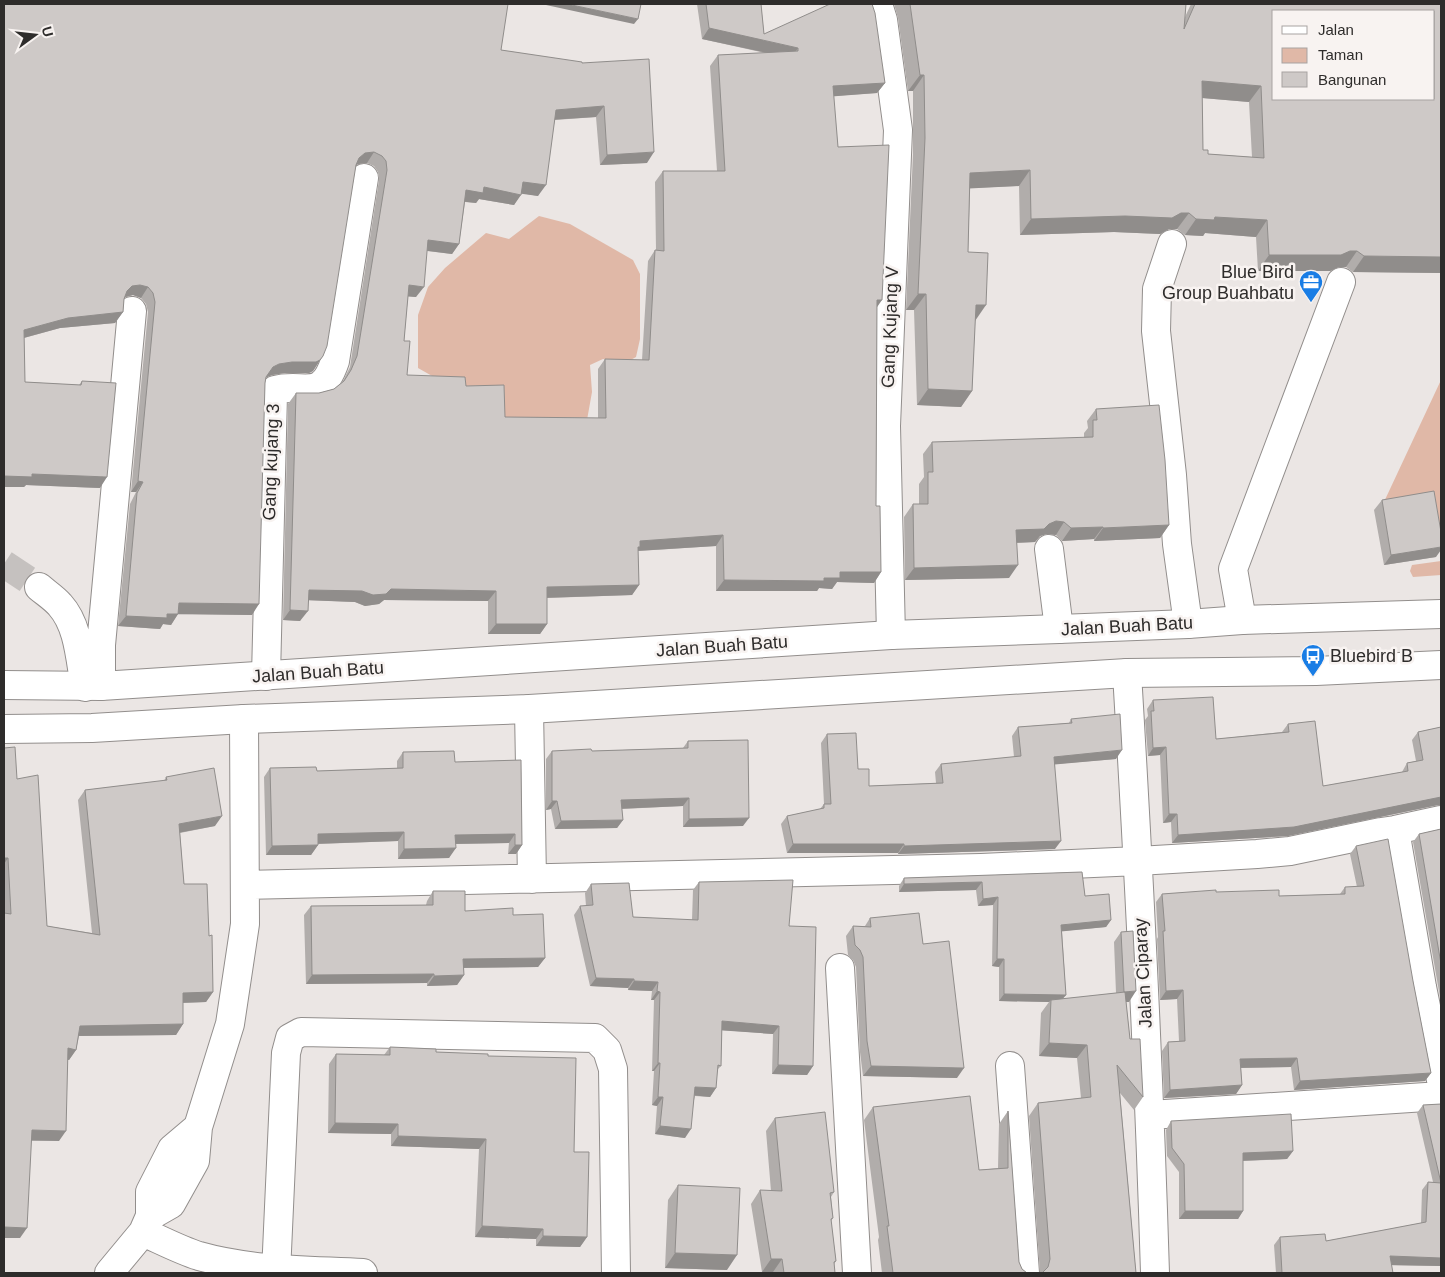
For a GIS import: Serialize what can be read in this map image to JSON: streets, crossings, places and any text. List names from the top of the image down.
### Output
{
  "streets": {
    "street": [
      "Gang Kujang V",
      "Gang kujang 3",
      "Jalan Buah Batu",
      "Jalan Ciparay"
    ]
  },
  "crossings": [
    ["Gang Kujang V", "Jalan Buah Batu"],
    ["Gang kujang 3", "Jalan Buah Batu"]
  ],
  "places": {
    "office": ["Blue Bird Group Buahbatu"],
    "bus stop": ["Bluebird B"]
  },
  "legend": ["Jalan", "Taman", "Bangunan"],
  "north": "right"
}
